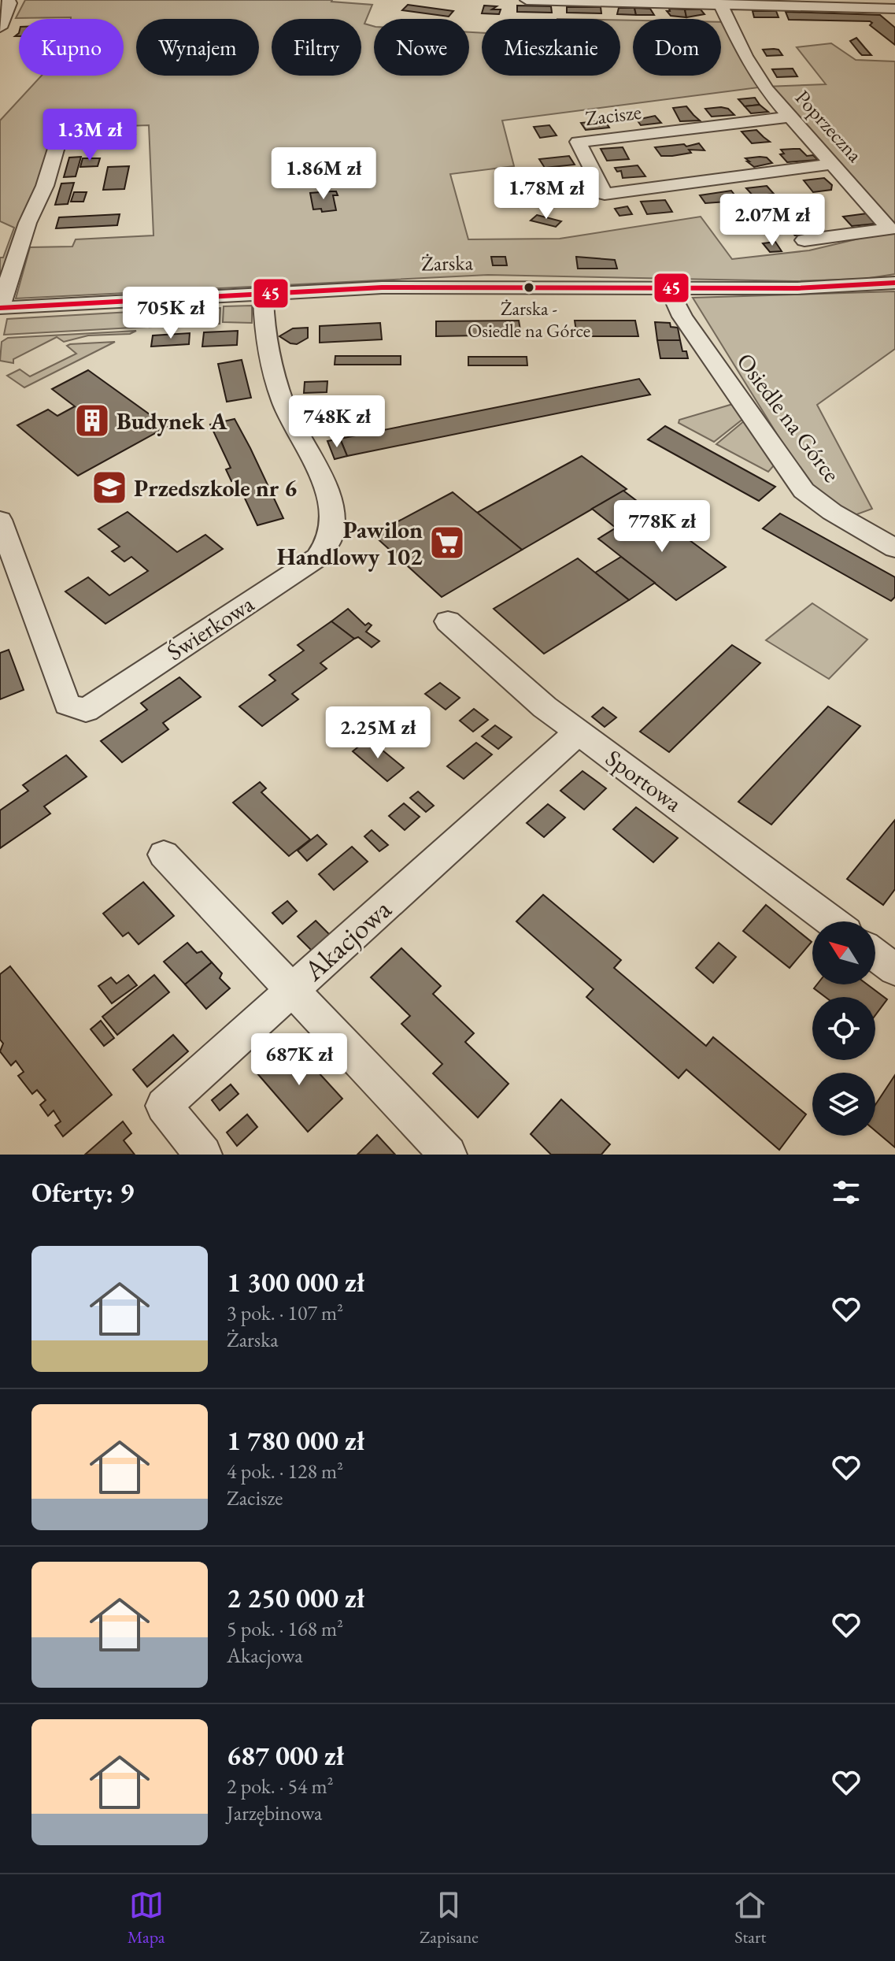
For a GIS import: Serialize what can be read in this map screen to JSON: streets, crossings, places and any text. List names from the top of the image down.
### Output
{
  "streets": {
    "street": [
      "Zacisze",
      "Poprzeczna",
      "Żarska",
      "Osiedle na Górce",
      "Świerkowa",
      "Sportowa",
      "Akacjowa"
    ]
  },
  "crossings": [
    ["Zacisze", "Poprzeczna"],
    ["Żarska", "Osiedle na Górce"],
    ["Żarska", "Świerkowa"],
    ["Sportowa", "Akacjowa"]
  ],
  "places": {
    "other": ["Żarska - Osiedle na Górce"],
    "building": ["Budynek A"],
    "school or university": ["Przedszkole nr 6"],
    "supermarket": ["Pawilon Handlowy 102"]
  },
  "lines": ["transit line 45"],
  "north": "top left",
  "page": {
    "chip": [
      "Kupno",
      "Wynajem",
      "Filtry",
      "Nowe",
      "Mieszkanie",
      "Dom"
    ],
    "price": [
      "1.3M zł",
      "1.86M zł",
      "1.78M zł",
      "2.07M zł",
      "705K zł",
      "748K zł",
      "778K zł",
      "2.25M zł",
      "687K zł"
    ],
    "heading": "Oferty: 9",
    "list": [
      {
        "name": "1 300 000 zł",
        "note": "3 pok. · 107 m² · Żarska"
      },
      {
        "name": "1 780 000 zł",
        "note": "4 pok. · 128 m² · Zacisze"
      },
      {
        "name": "2 250 000 zł",
        "note": "5 pok. · 168 m² · Akacjowa"
      },
      {
        "name": "687 000 zł",
        "note": "2 pok. · 54 m² · Jarzębinowa"
      }
    ],
    "tabs": ["Mapa", "Zapisane", "Start"]
  }
}
